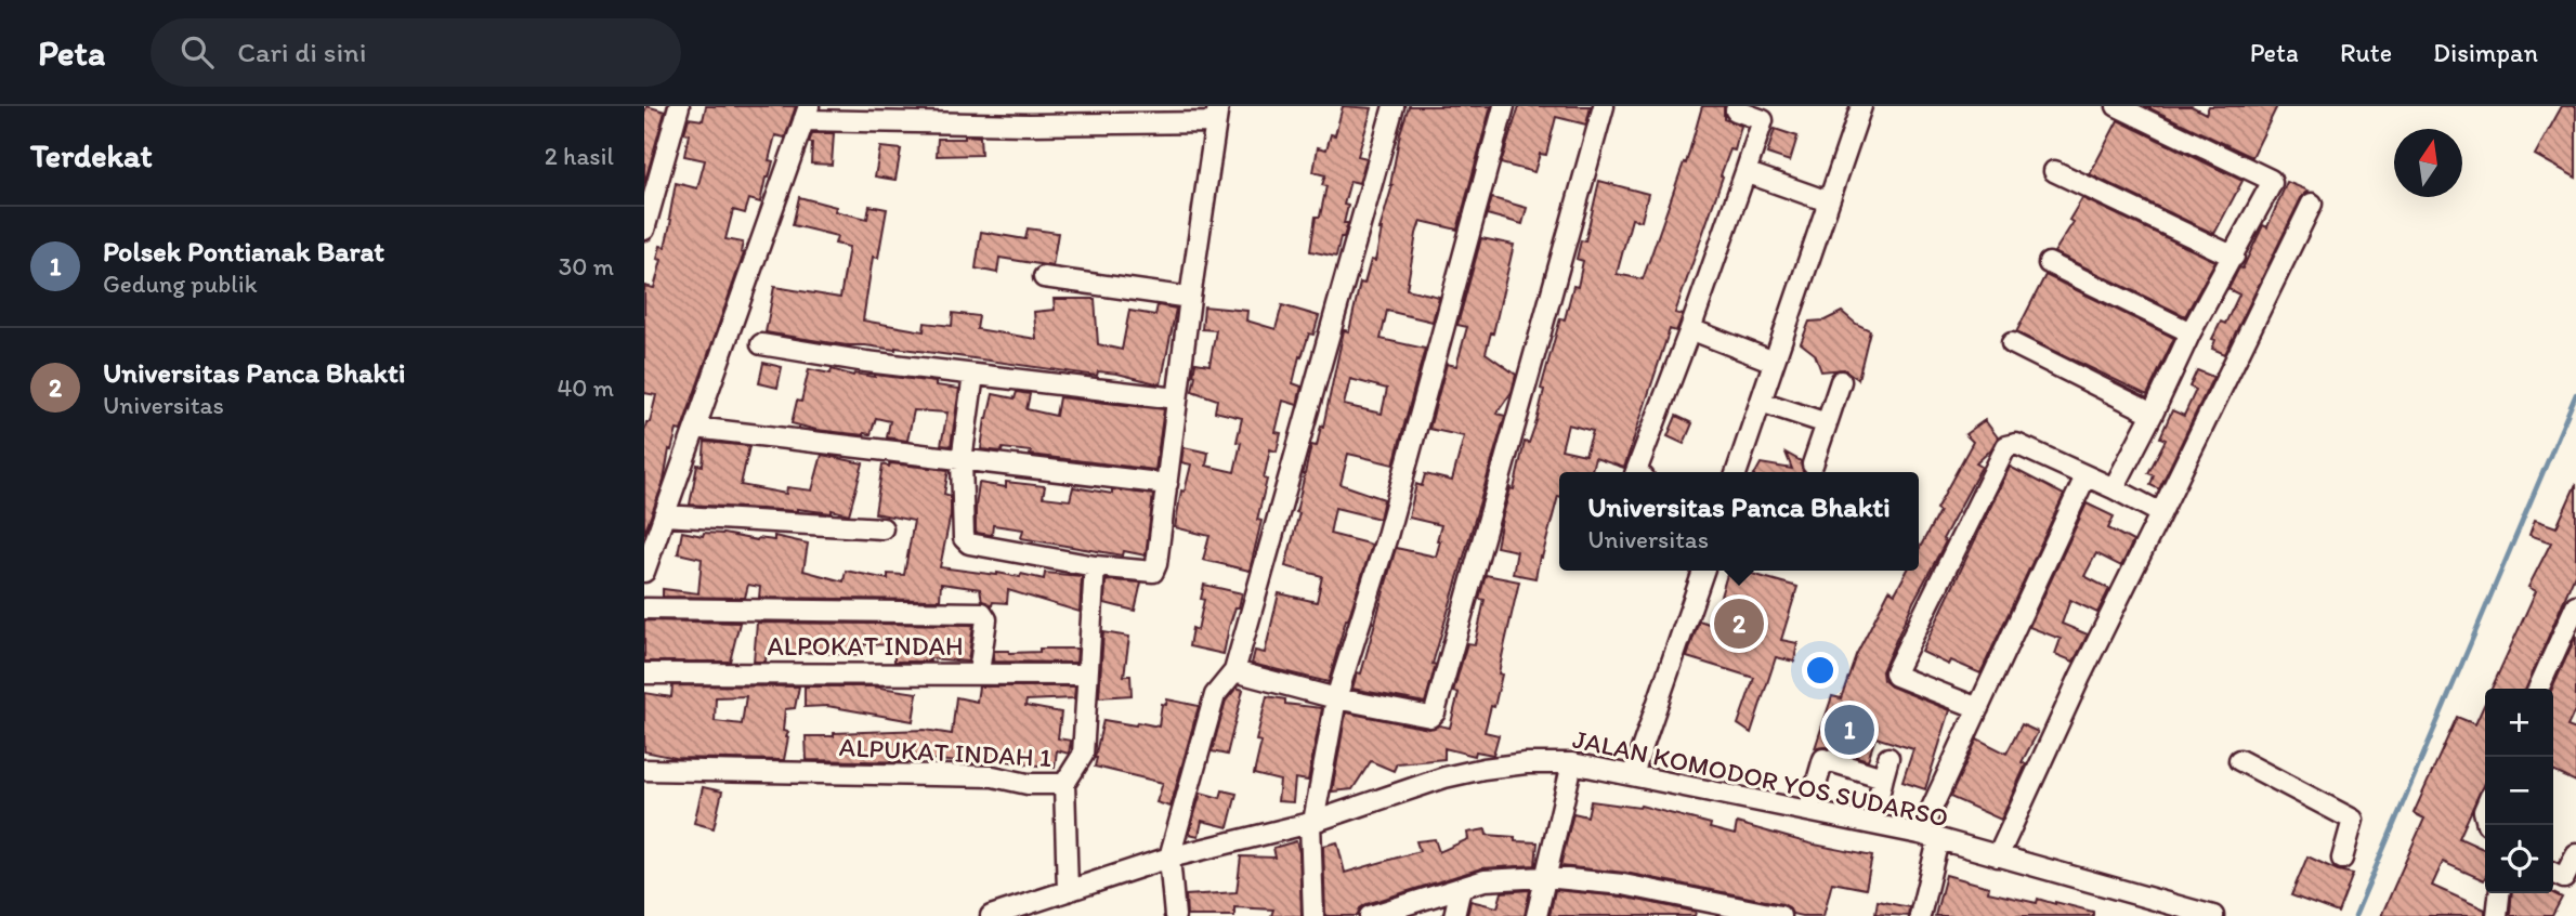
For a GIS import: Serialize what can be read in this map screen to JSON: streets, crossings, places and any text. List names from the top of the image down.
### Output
{
  "streets": {
    "street": ["ALPOKAT INDAH", "ALPUKAT INDAH 1", "JALAN KOMODOR YOS SUDARSO"]
  },
  "crossings": [
    ["ALPOKAT INDAH", "ALPUKAT INDAH 1"]
  ],
  "north": "top",
  "page": {
    "header": "Peta",
    "search": "Cari di sini",
    "nav": ["Peta", "Rute", "Disimpan"],
    "heading": ["Terdekat", "2 hasil"],
    "list": [
      {
        "mark": "1",
        "name": "Polsek Pontianak Barat",
        "note": "Gedung publik",
        "value": "30 m"
      },
      {
        "mark": "2",
        "name": "Universitas Panca Bhakti",
        "note": "Universitas",
        "value": "40 m"
      }
    ],
    "popup": ["Universitas Panca Bhakti", "Universitas"],
    "pins": ["2", "1"],
    "map_buttons": ["+", "−"]
  }
}
